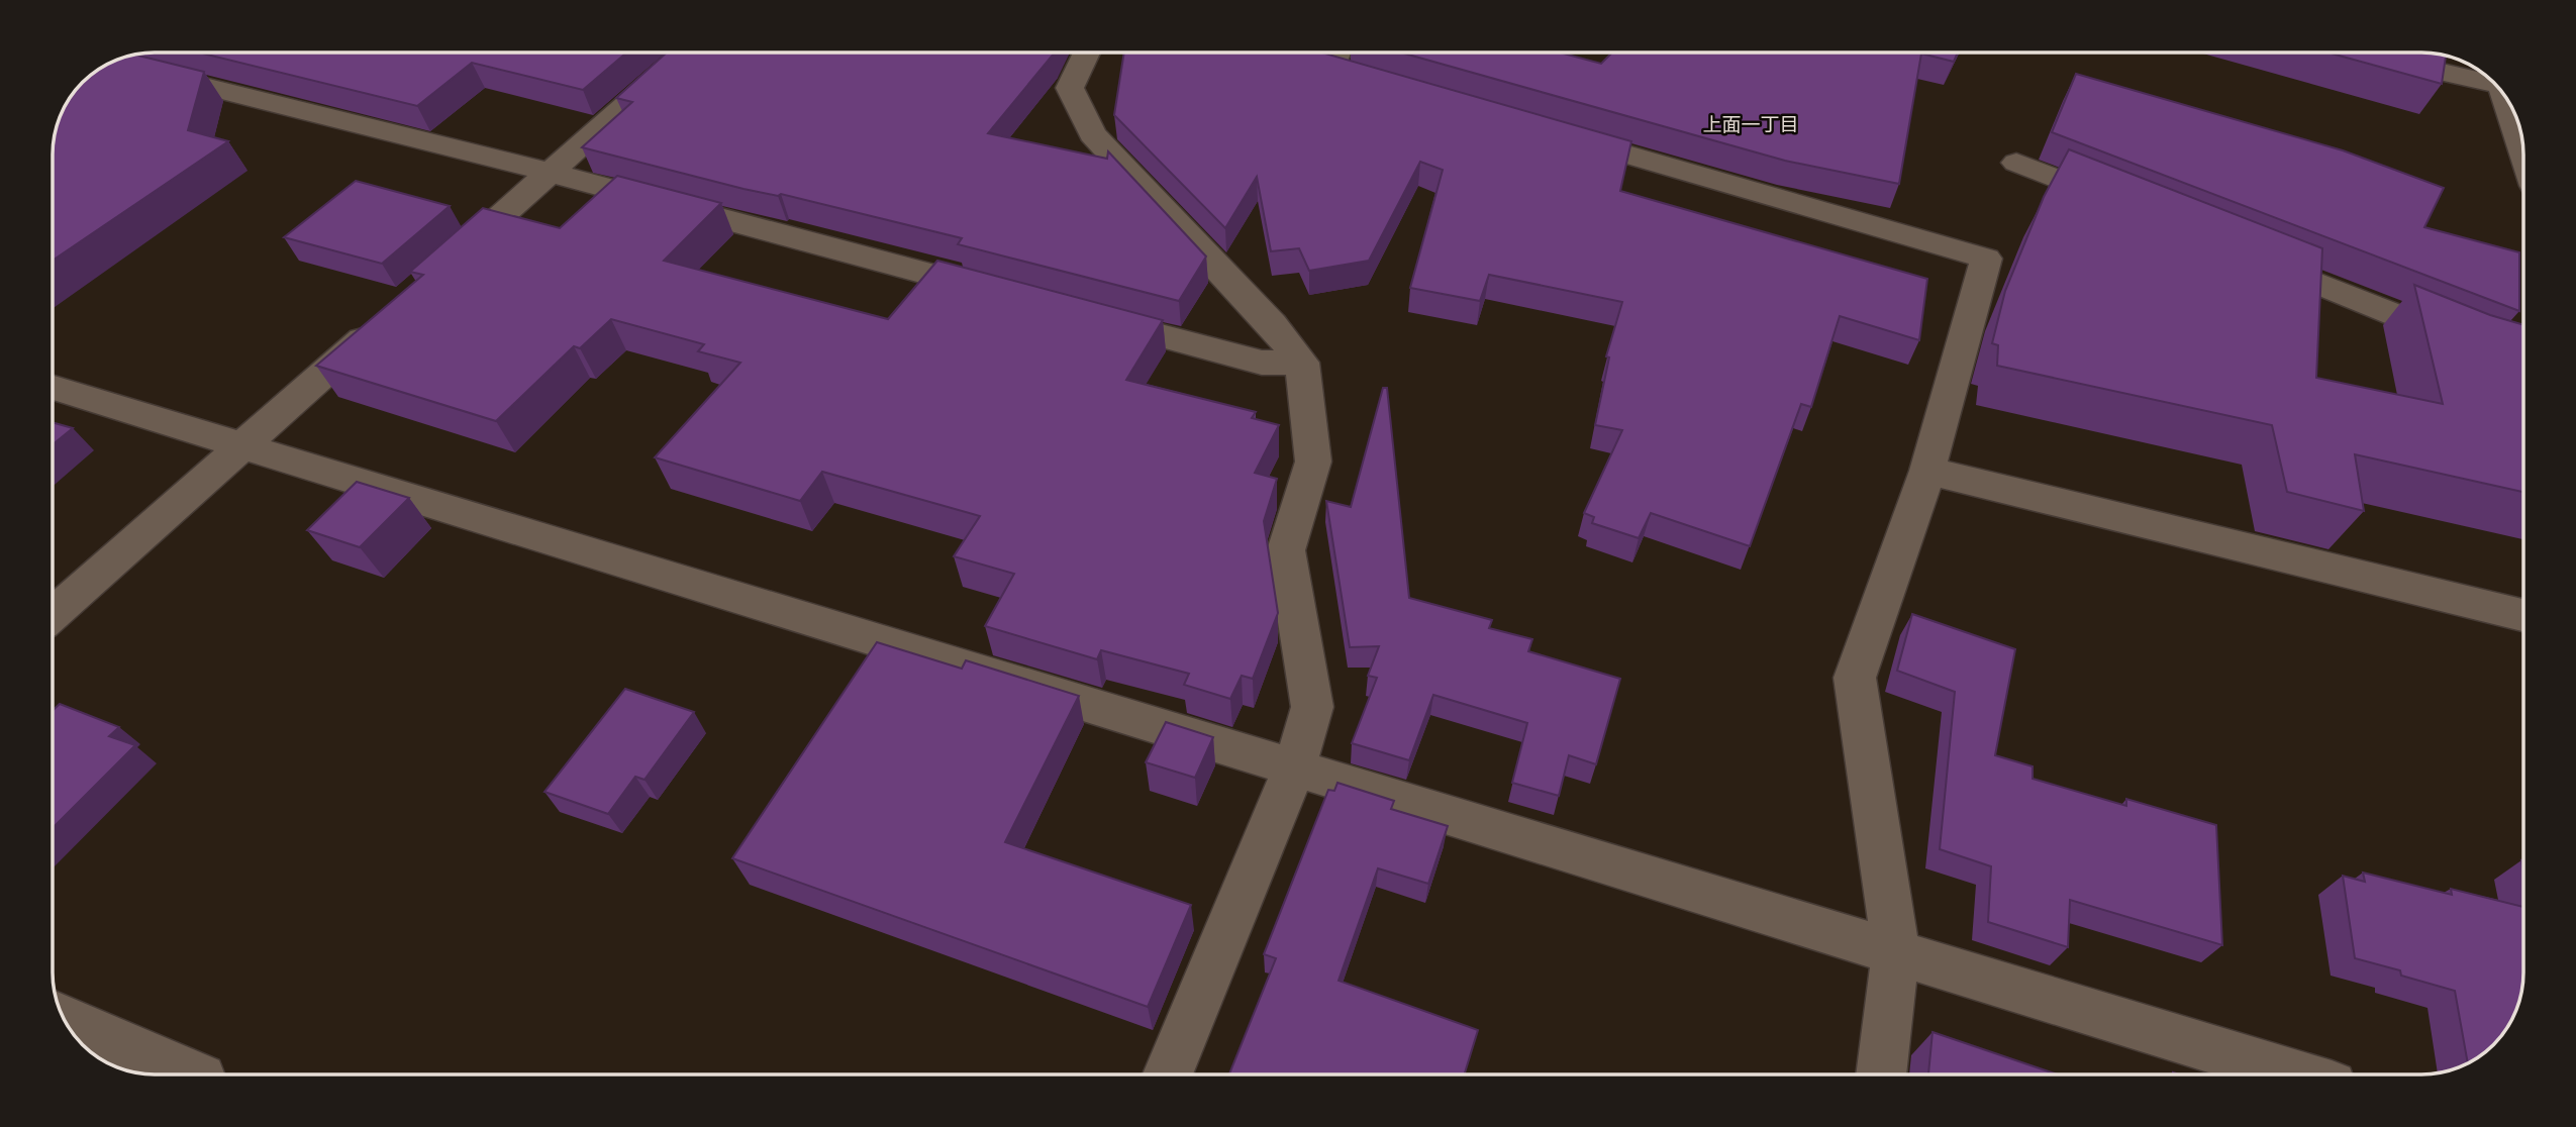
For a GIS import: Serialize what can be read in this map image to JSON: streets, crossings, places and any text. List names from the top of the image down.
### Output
{
  "districts": ["上面一丁目"]
}
